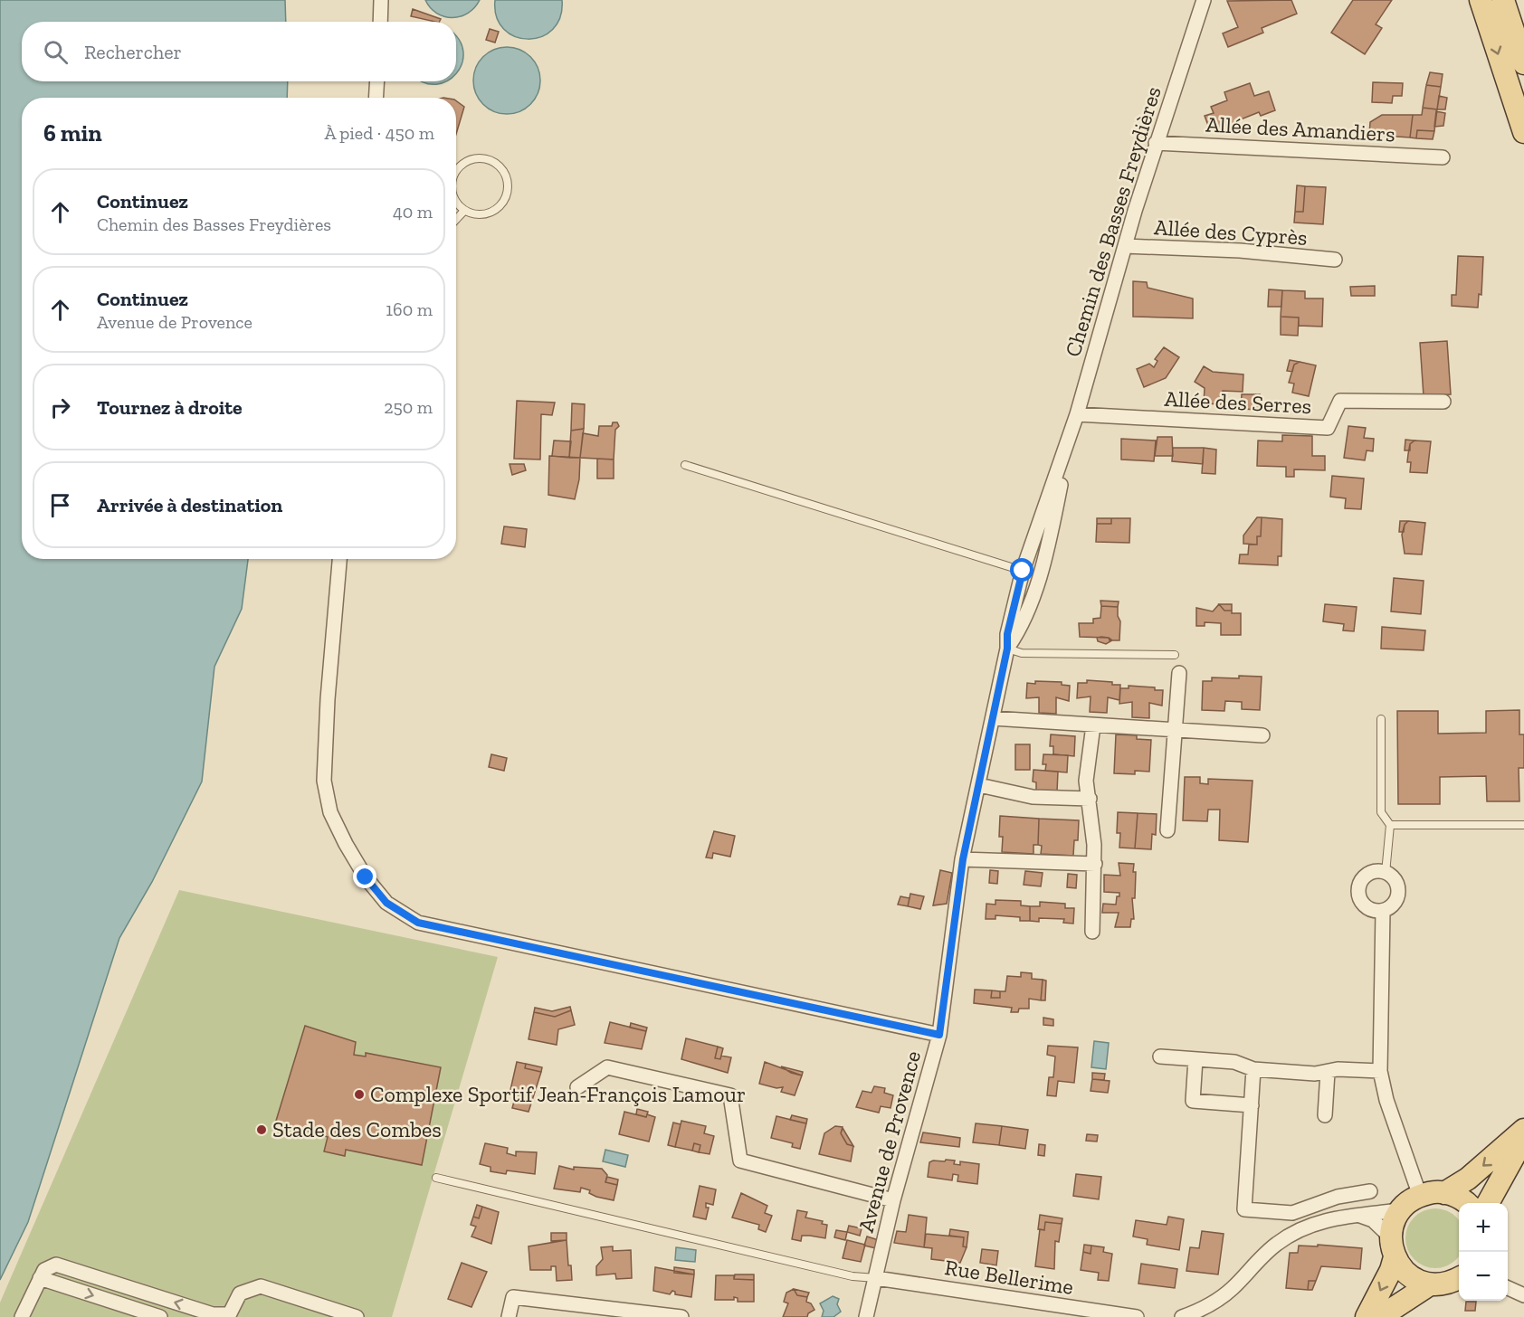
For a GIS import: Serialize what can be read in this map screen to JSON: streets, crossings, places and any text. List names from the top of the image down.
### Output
{
  "streets": {
    "street": [
      "Allée des Amandiers",
      "Chemin des Basses Freydières",
      "Allée des Cyprès",
      "Allée des Serres",
      "Avenue de Provence",
      "Rue Bellerime"
    ]
  },
  "crossings": [
    ["Allée des Amandiers", "Chemin des Basses Freydières"],
    ["Chemin des Basses Freydières", "Allée des Cyprès"],
    ["Chemin des Basses Freydières", "Allée des Serres"],
    ["Chemin des Basses Freydières", "Avenue de Provence"],
    ["Avenue de Provence", "Rue Bellerime"]
  ],
  "places": ["Complexe Sportif Jean-François Lamour", "Stade des Combes"],
  "page": {
    "search": "Rechercher",
    "heading": ["6 min", "À pied · 450 m"],
    "list": [
      ["Continuez", "Chemin des Basses Freydières", "40 m"],
      ["Continuez", "Avenue de Provence", "160 m"],
      ["Tournez à droite", "250 m"],
      "Arrivée à destination"
    ],
    "map_buttons": ["+", "−"]
  }
}
